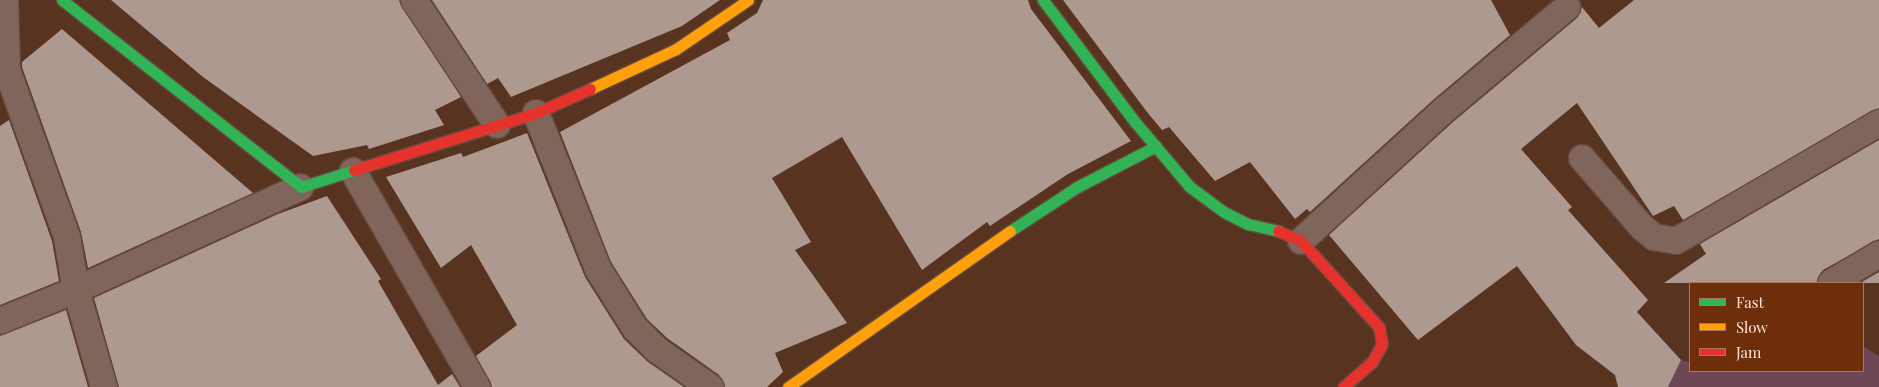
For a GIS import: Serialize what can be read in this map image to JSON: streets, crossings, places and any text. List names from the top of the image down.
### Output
{
  "legend": ["Fast", "Slow", "Jam"]
}
